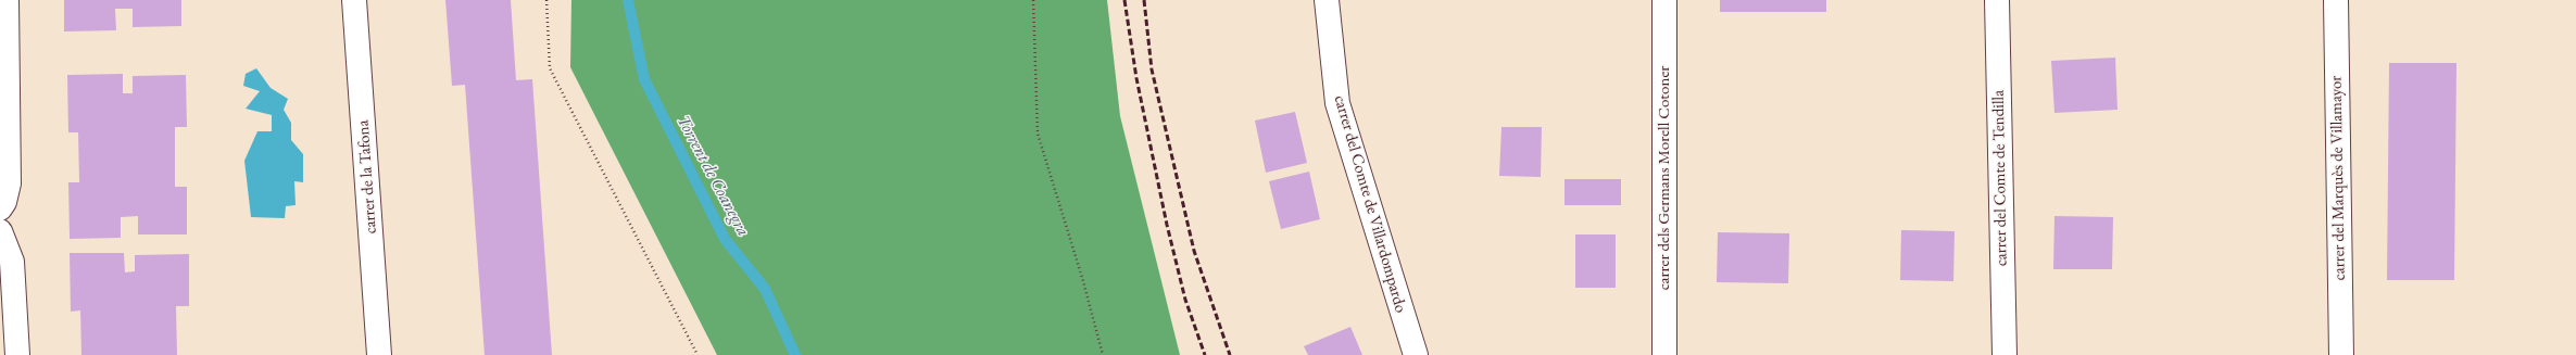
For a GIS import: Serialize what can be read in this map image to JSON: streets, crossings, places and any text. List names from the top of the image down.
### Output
{
  "streets": {
    "street": [
      "carrer de la Tafona",
      "carrer dels Germans Morell Cotoner",
      "carrer del Comte de Tendilla",
      "carrer del Marquès de Villamayor",
      "carrer del Comte de Villardompardo"
    ]
  },
  "water": ["Torrent de Coanegra"]
}
